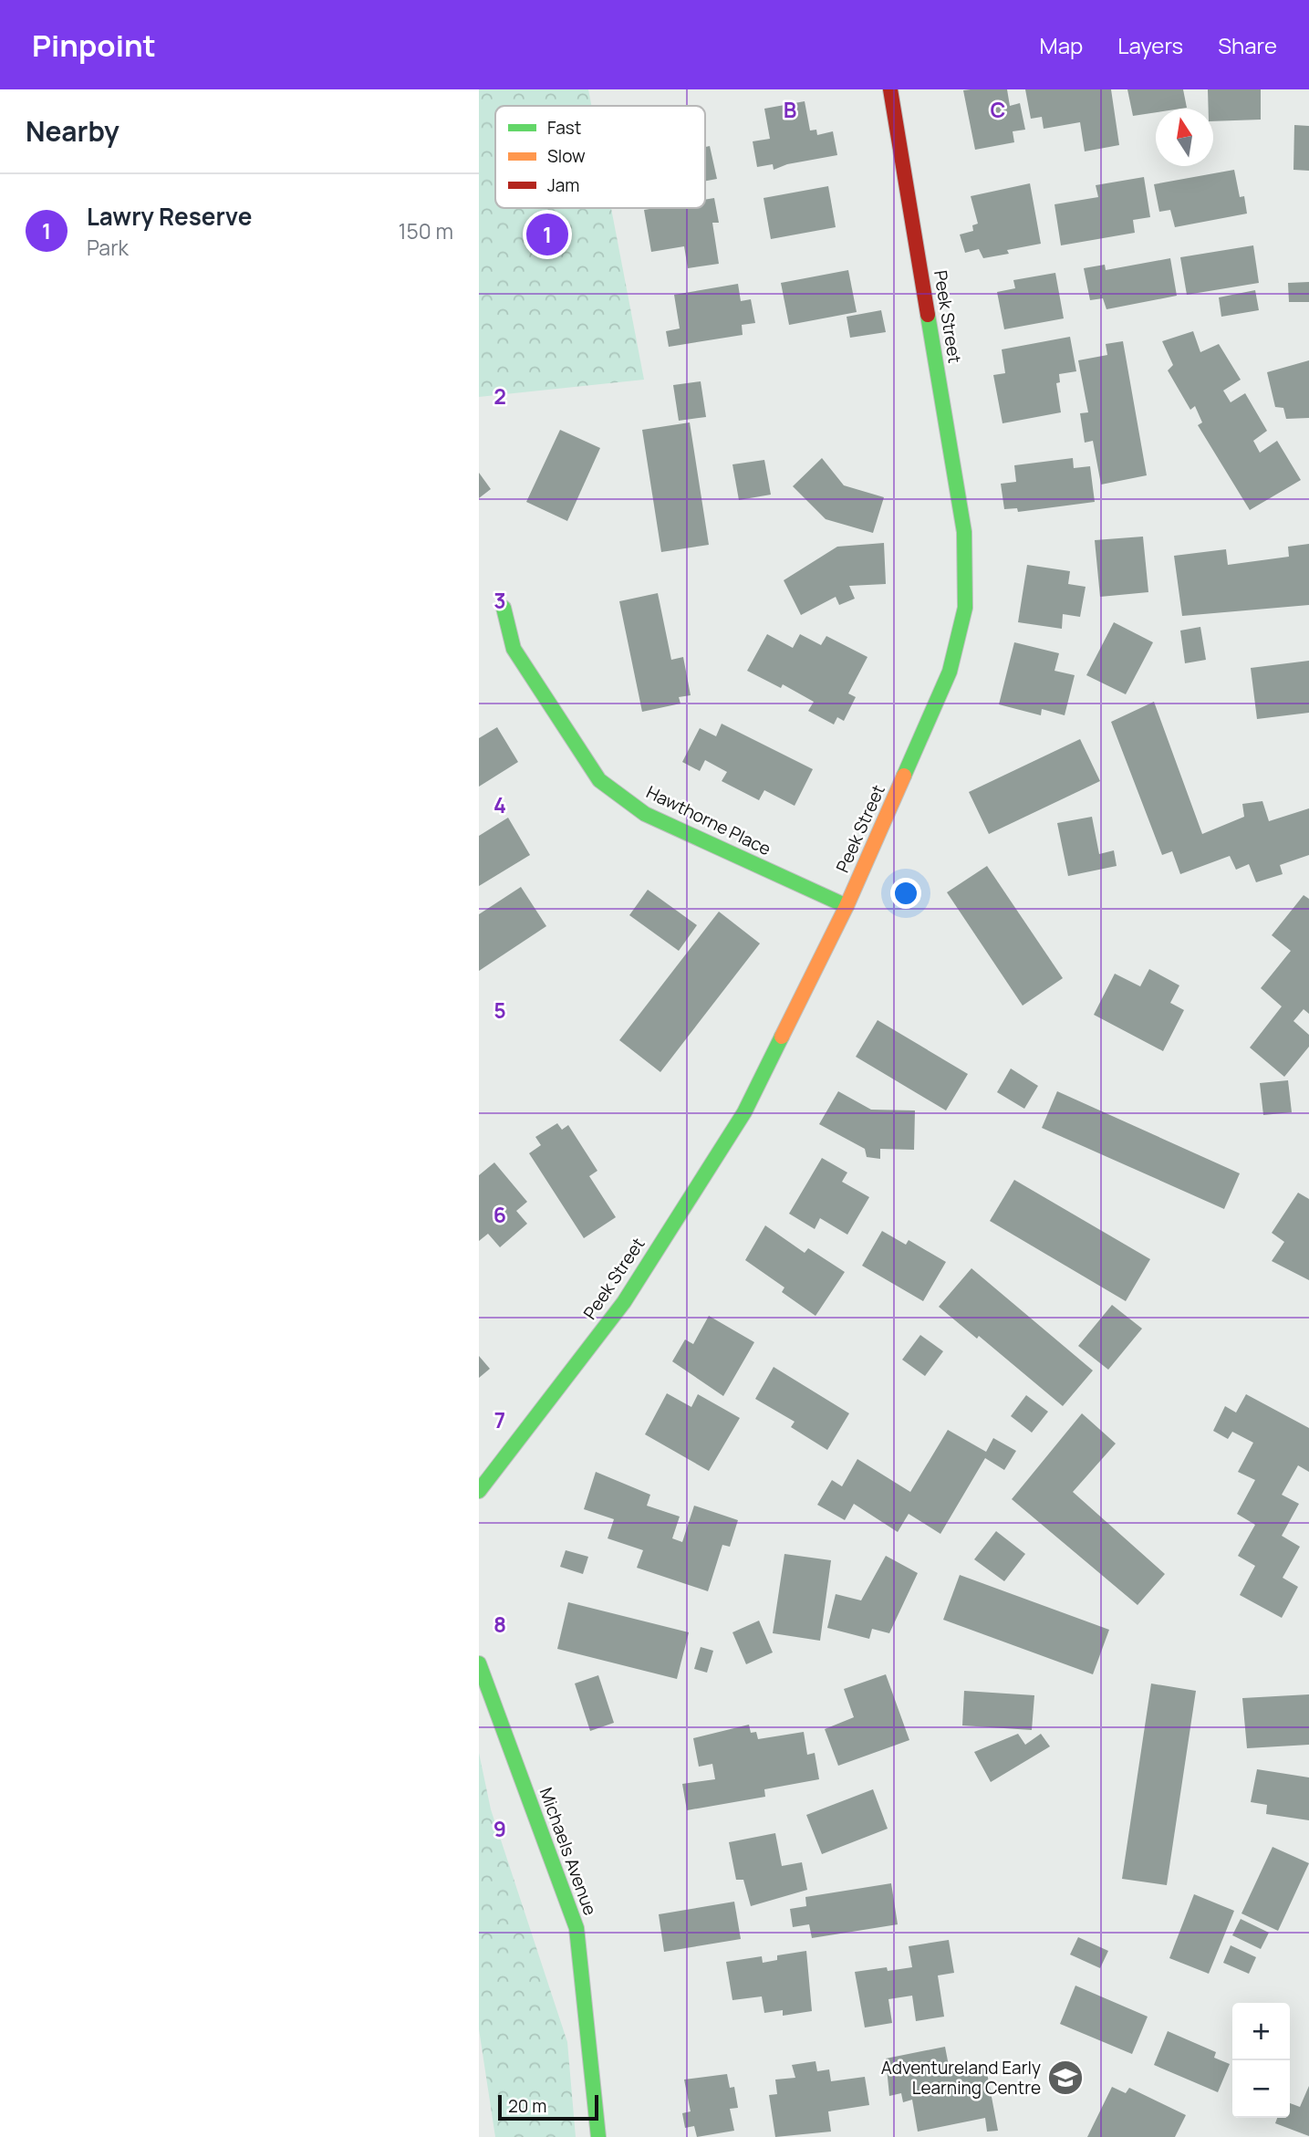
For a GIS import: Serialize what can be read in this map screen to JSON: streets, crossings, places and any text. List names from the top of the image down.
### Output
{
  "streets": {
    "street": ["Peek Street", "Hawthorne Place", "Michaels Avenue"]
  },
  "crossings": [
    ["Peek Street", "Hawthorne Place"]
  ],
  "places": {
    "school or university": ["Adventureland Early Learning Centre"]
  },
  "legend": ["Fast", "Slow", "Jam"],
  "scale_bar": "20 m",
  "north": "top",
  "page": {
    "header": "Pinpoint",
    "nav": ["Map", "Layers", "Share"],
    "heading": "Nearby",
    "list": [
      {
        "mark": "1",
        "name": "Lawry Reserve",
        "note": "Park",
        "value": "150 m"
      }
    ],
    "pins": "1",
    "map_buttons": ["+", "−"],
    "scale": "20 m"
  },
  "grid": {
    "columns": ["B", "C"],
    "rows": [
      "2",
      "3",
      "4",
      "5",
      "6",
      "7",
      "8",
      "9"
    ]
  }
}
